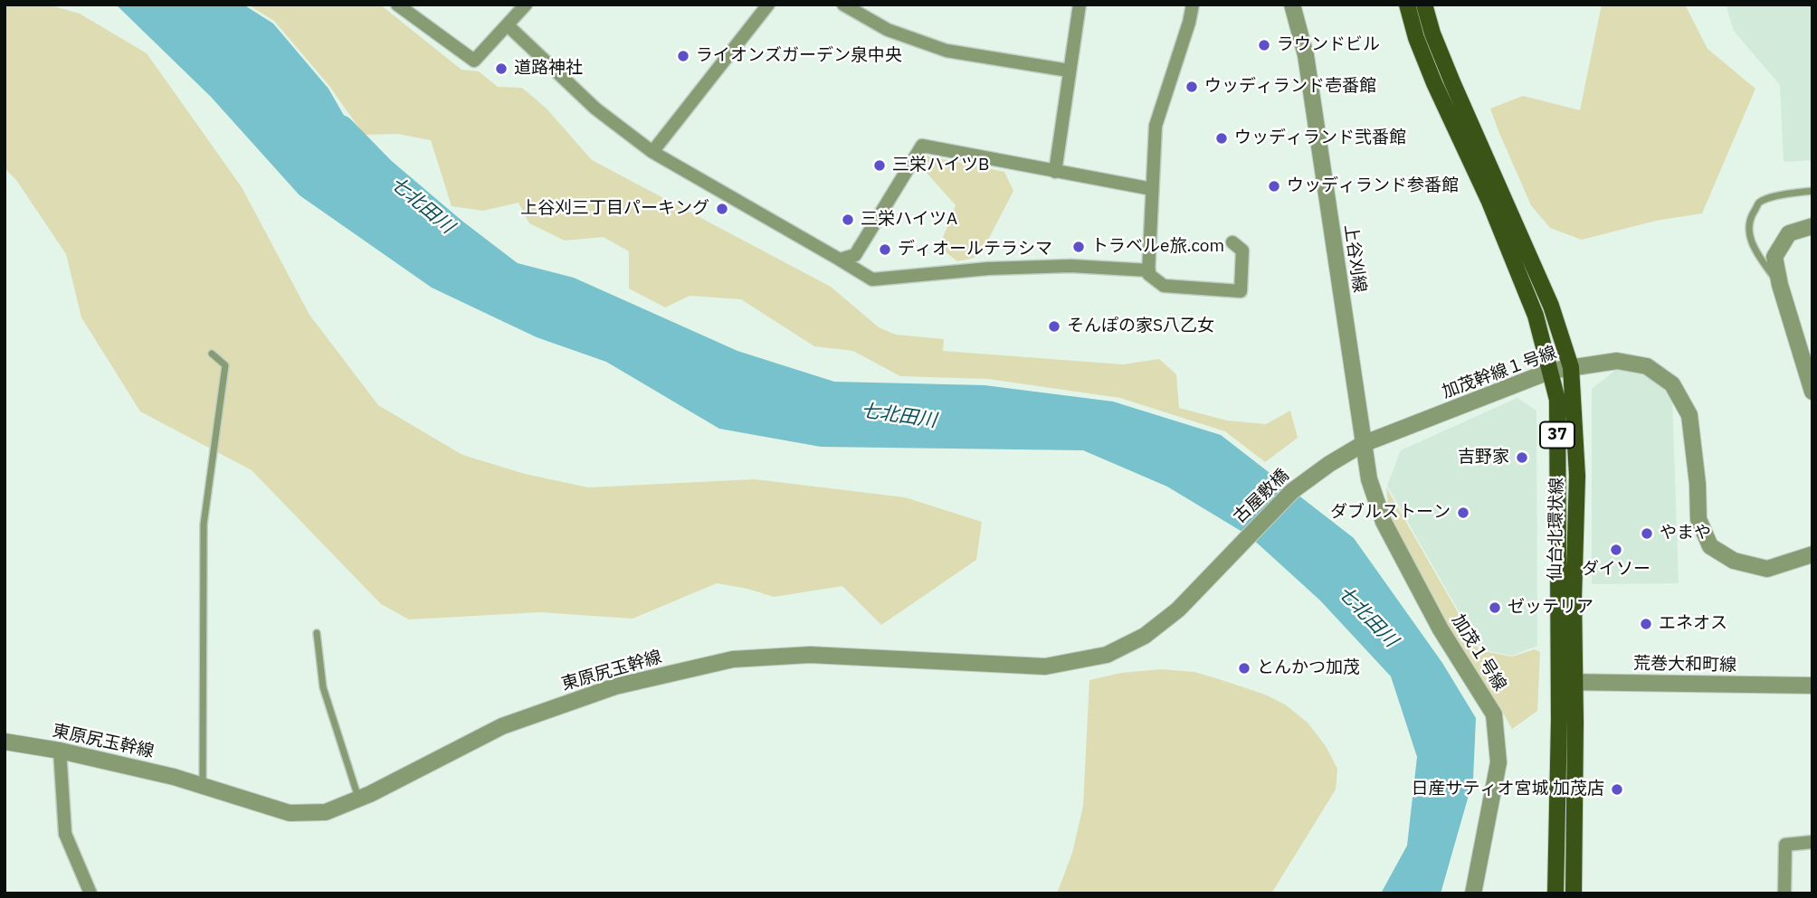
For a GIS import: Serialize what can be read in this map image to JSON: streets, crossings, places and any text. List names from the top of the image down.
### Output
{
  "streets": {
    "main road": ["37", "仙台北環状線"],
    "street": [
      "上谷刈線",
      "加茂幹線１号線",
      "古屋敷橋",
      "加茂１号線",
      "荒巻大和町線",
      "東原尻玉幹線"
    ]
  },
  "crossings": [
    ["上谷刈線", "加茂幹線１号線"],
    ["上谷刈線", "加茂１号線"],
    ["加茂幹線１号線", "古屋敷橋"],
    ["加茂幹線１号線", "仙台北環状線"],
    ["加茂幹線１号線", "加茂１号線"],
    ["古屋敷橋", "東原尻玉幹線"],
    ["仙台北環状線", "荒巻大和町線"]
  ],
  "water": ["七北田川"],
  "places": [
    "ラウンドビル",
    "ライオンズガーデン泉中央",
    "道路神社",
    "ウッディランド壱番館",
    "ウッディランド弐番館",
    "三栄ハイツB",
    "ウッディランド参番館",
    "上谷刈三丁目パーキング",
    "三栄ハイツA",
    "トラベルe旅.com",
    "ディオールテラシマ",
    "そんぽの家S八乙女",
    "吉野家",
    "ダブルストーン",
    "やまや",
    "ダイソー",
    "ゼッテリア",
    "エネオス",
    "とんかつ加茂",
    "日産サティオ宮城 加茂店"
  ]
}
